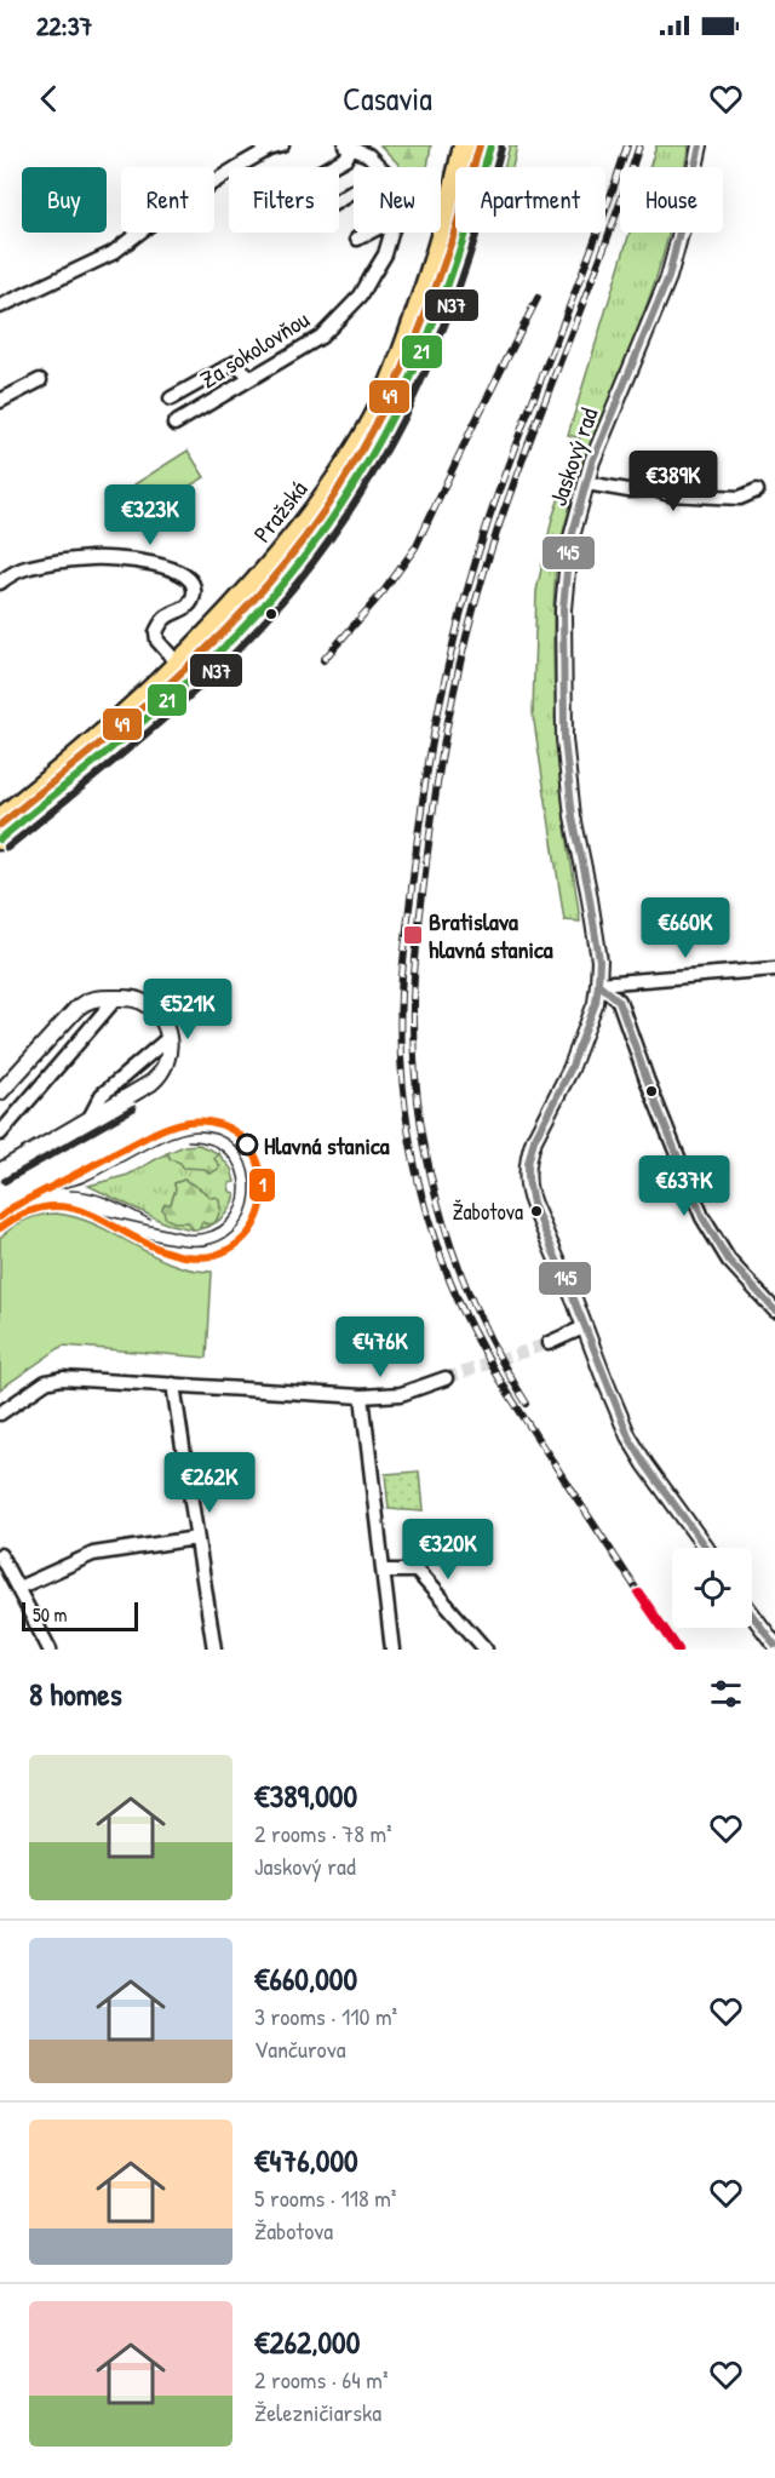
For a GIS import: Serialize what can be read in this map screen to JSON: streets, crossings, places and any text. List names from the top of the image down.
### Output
{
  "streets": {
    "main road": ["Pražská"],
    "street": ["Za sokolovňou", "Jaskový rad"]
  },
  "places": {
    "transit": ["Bratislava hlavná stanica"],
    "other": ["Hlavná stanica", "Žabotova"]
  },
  "lines": [
    "transit line 21",
    "transit line 49",
    "transit line 145",
    "transit line N37",
    "transit line 1"
  ],
  "scale_bar": "50 m",
  "page": {
    "status": "22:37",
    "header": "Casavia",
    "chip": [
      "Buy",
      "Rent",
      "Filters",
      "New",
      "Apartment",
      "House"
    ],
    "price": [
      "€389K",
      "€323K",
      "€660K",
      "€521K",
      "€637K",
      "€476K",
      "€262K",
      "€320K"
    ],
    "scale": "50 m",
    "heading": "8 homes",
    "list": [
      {
        "name": "€389,000",
        "note": "2 rooms · 78 m² · Jaskový rad"
      },
      {
        "name": "€660,000",
        "note": "3 rooms · 110 m² · Vančurova"
      },
      {
        "name": "€476,000",
        "note": "5 rooms · 118 m² · Žabotova"
      },
      {
        "name": "€262,000",
        "note": "2 rooms · 64 m² · Železničiarska"
      }
    ]
  }
}
